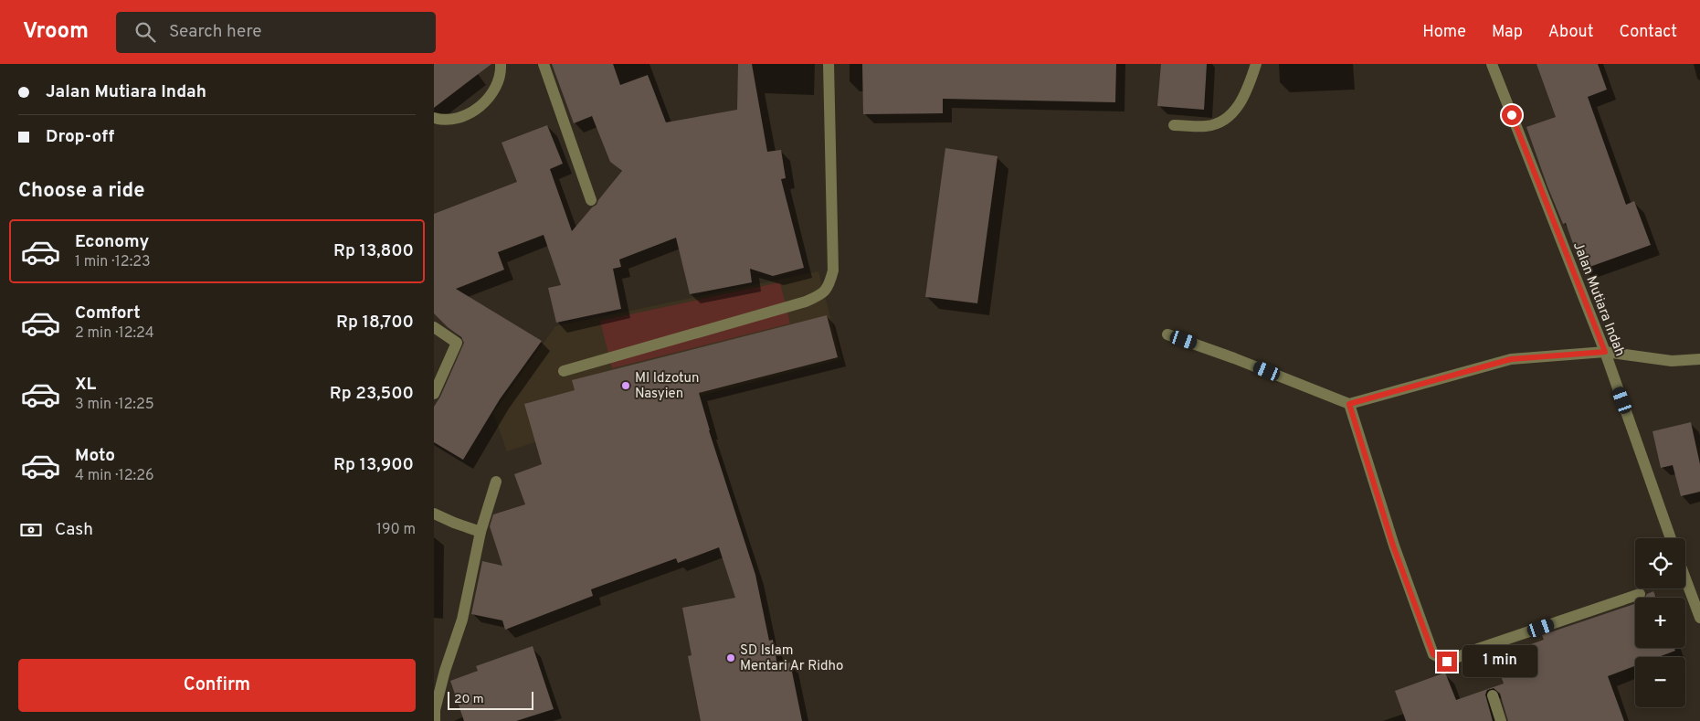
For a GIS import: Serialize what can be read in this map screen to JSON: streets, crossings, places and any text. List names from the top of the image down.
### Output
{
  "streets": {
    "street": ["Jalan Mutiara Indah"]
  },
  "places": ["MI Idzotun Nasyien", "SD Islam Mentari Ar Ridho"],
  "scale_bar": "20 m",
  "page": {
    "header": "Vroom",
    "search": "Search here",
    "nav": [
      "Home",
      "Map",
      "About",
      "Contact"
    ],
    "banner": ["Jalan Mutiara Indah", "Drop-off"],
    "heading": "Choose a ride",
    "list": [
      {
        "name": "Economy",
        "note": "1 min · 12:23",
        "value": "Rp 13,800"
      },
      {
        "name": "Comfort",
        "note": "2 min · 12:24",
        "value": "Rp 18,700"
      },
      {
        "name": "XL",
        "note": "3 min · 12:25",
        "value": "Rp 23,500"
      },
      {
        "name": "Moto",
        "note": "4 min · 12:26",
        "value": "Rp 13,900"
      }
    ],
    "pay": ["Cash", "190 m"],
    "map_buttons": ["+", "−"],
    "bubble": "1 min",
    "buttons": "Confirm",
    "scale": "20 m"
  }
}
